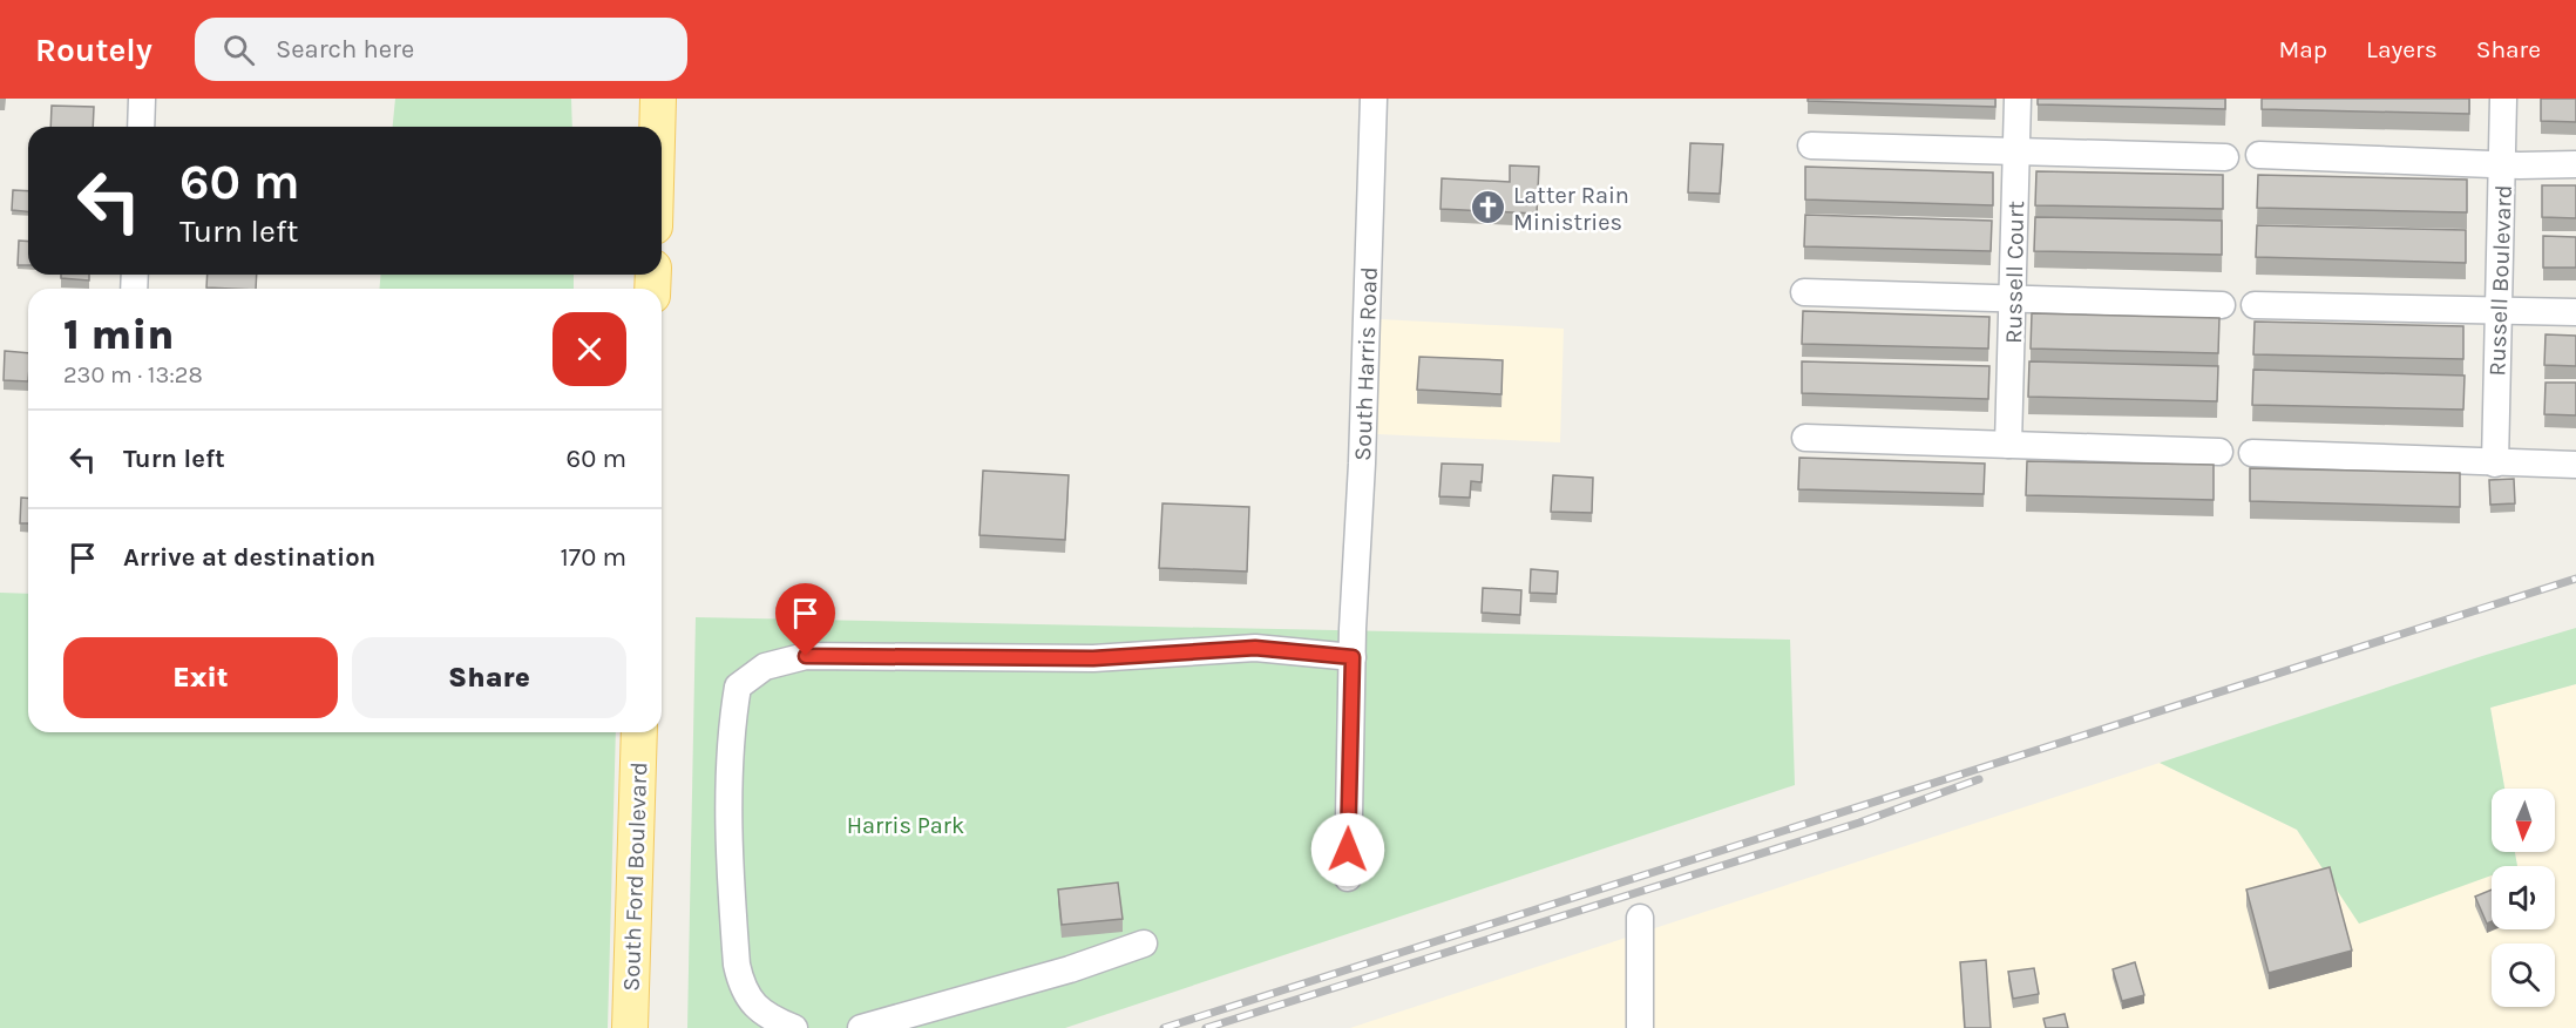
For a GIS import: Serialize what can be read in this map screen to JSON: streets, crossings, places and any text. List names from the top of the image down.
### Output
{
  "streets": {
    "main road": ["South Ford Boulevard"],
    "street": ["Russell Court", "Russell Boulevard", "South Harris Road"]
  },
  "parks": ["Harris Park"],
  "places": {
    "church": ["Latter Rain Ministries"]
  },
  "north": "bottom",
  "page": {
    "header": "Routely",
    "search": "Search here",
    "nav": ["Map", "Layers", "Share"],
    "turn": ["60 m", "Turn left"],
    "heading": ["1 min", "230 m · 13:28"],
    "list": [
      {
        "name": "Turn left",
        "value": "60 m"
      },
      {
        "name": "Arrive at destination",
        "value": "170 m"
      }
    ],
    "buttons": ["Exit", "Share"]
  }
}
